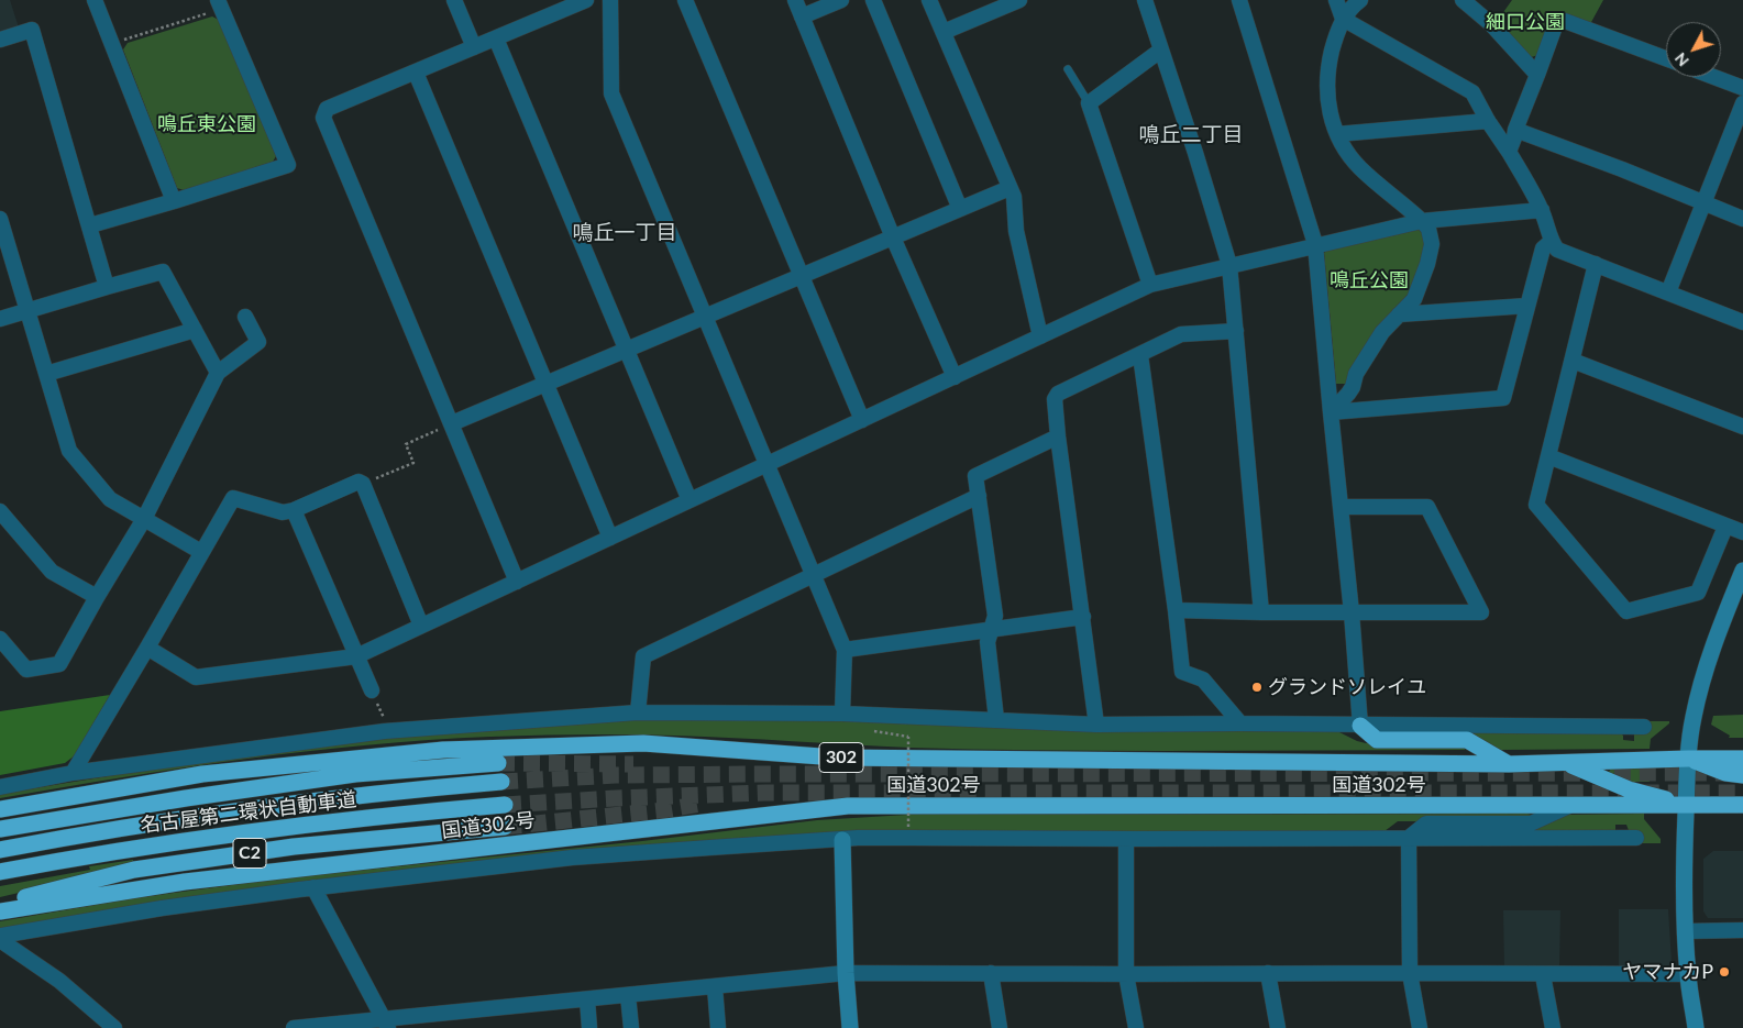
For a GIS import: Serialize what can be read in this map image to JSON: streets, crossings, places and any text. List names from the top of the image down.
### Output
{
  "streets": {
    "highway": [
      "302",
      "国道302号",
      "名古屋第二環状自動車道",
      "C2"
    ]
  },
  "districts": ["鳴丘二丁目", "鳴丘一丁目"],
  "parks": ["細口公園", "鳴丘東公園", "鳴丘公園"],
  "places": ["グランドソレイユ", "ヤマナカP"],
  "north": "bottom left"
}
